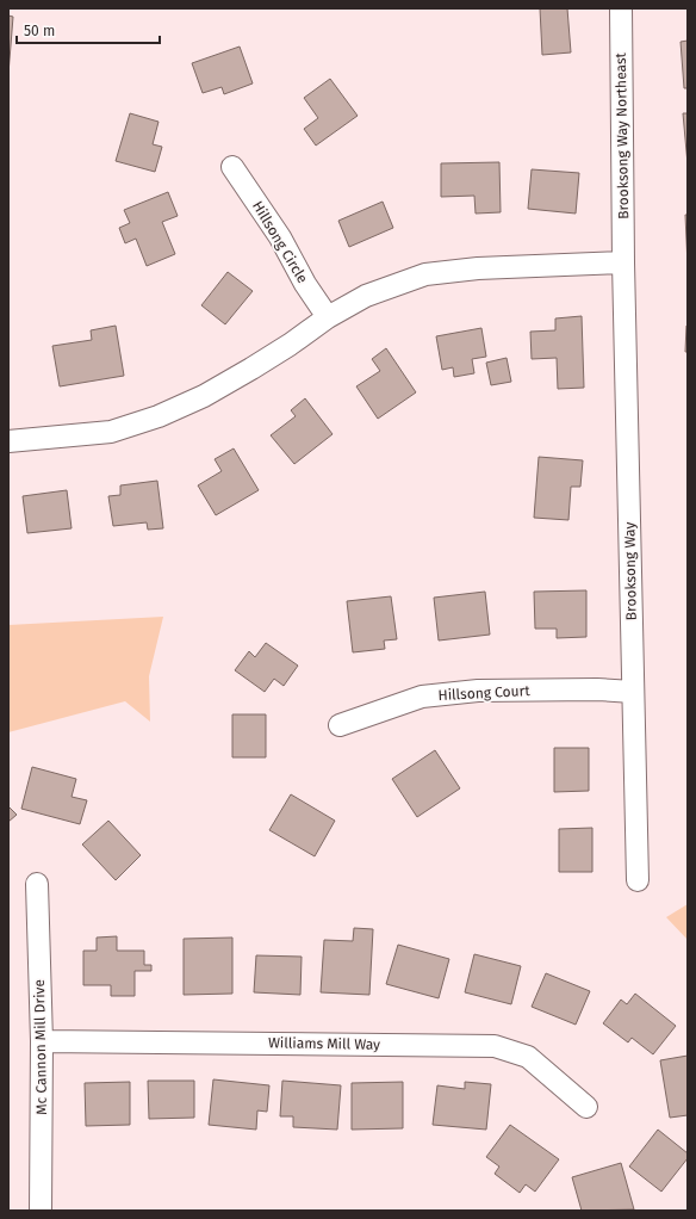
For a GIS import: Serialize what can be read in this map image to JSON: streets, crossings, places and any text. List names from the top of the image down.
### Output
{
  "streets": {
    "street": [
      "Brooksong Way Northeast",
      "Hillsong Circle",
      "Brooksong Way",
      "Hillsong Court",
      "Williams Mill Way",
      "Mc Cannon Mill Drive"
    ]
  },
  "crossings": [
    ["Brooksong Way Northeast", "Brooksong Way"],
    ["Brooksong Way", "Hillsong Court"],
    ["Williams Mill Way", "Mc Cannon Mill Drive"]
  ],
  "scale_bar": "50 m"
}
